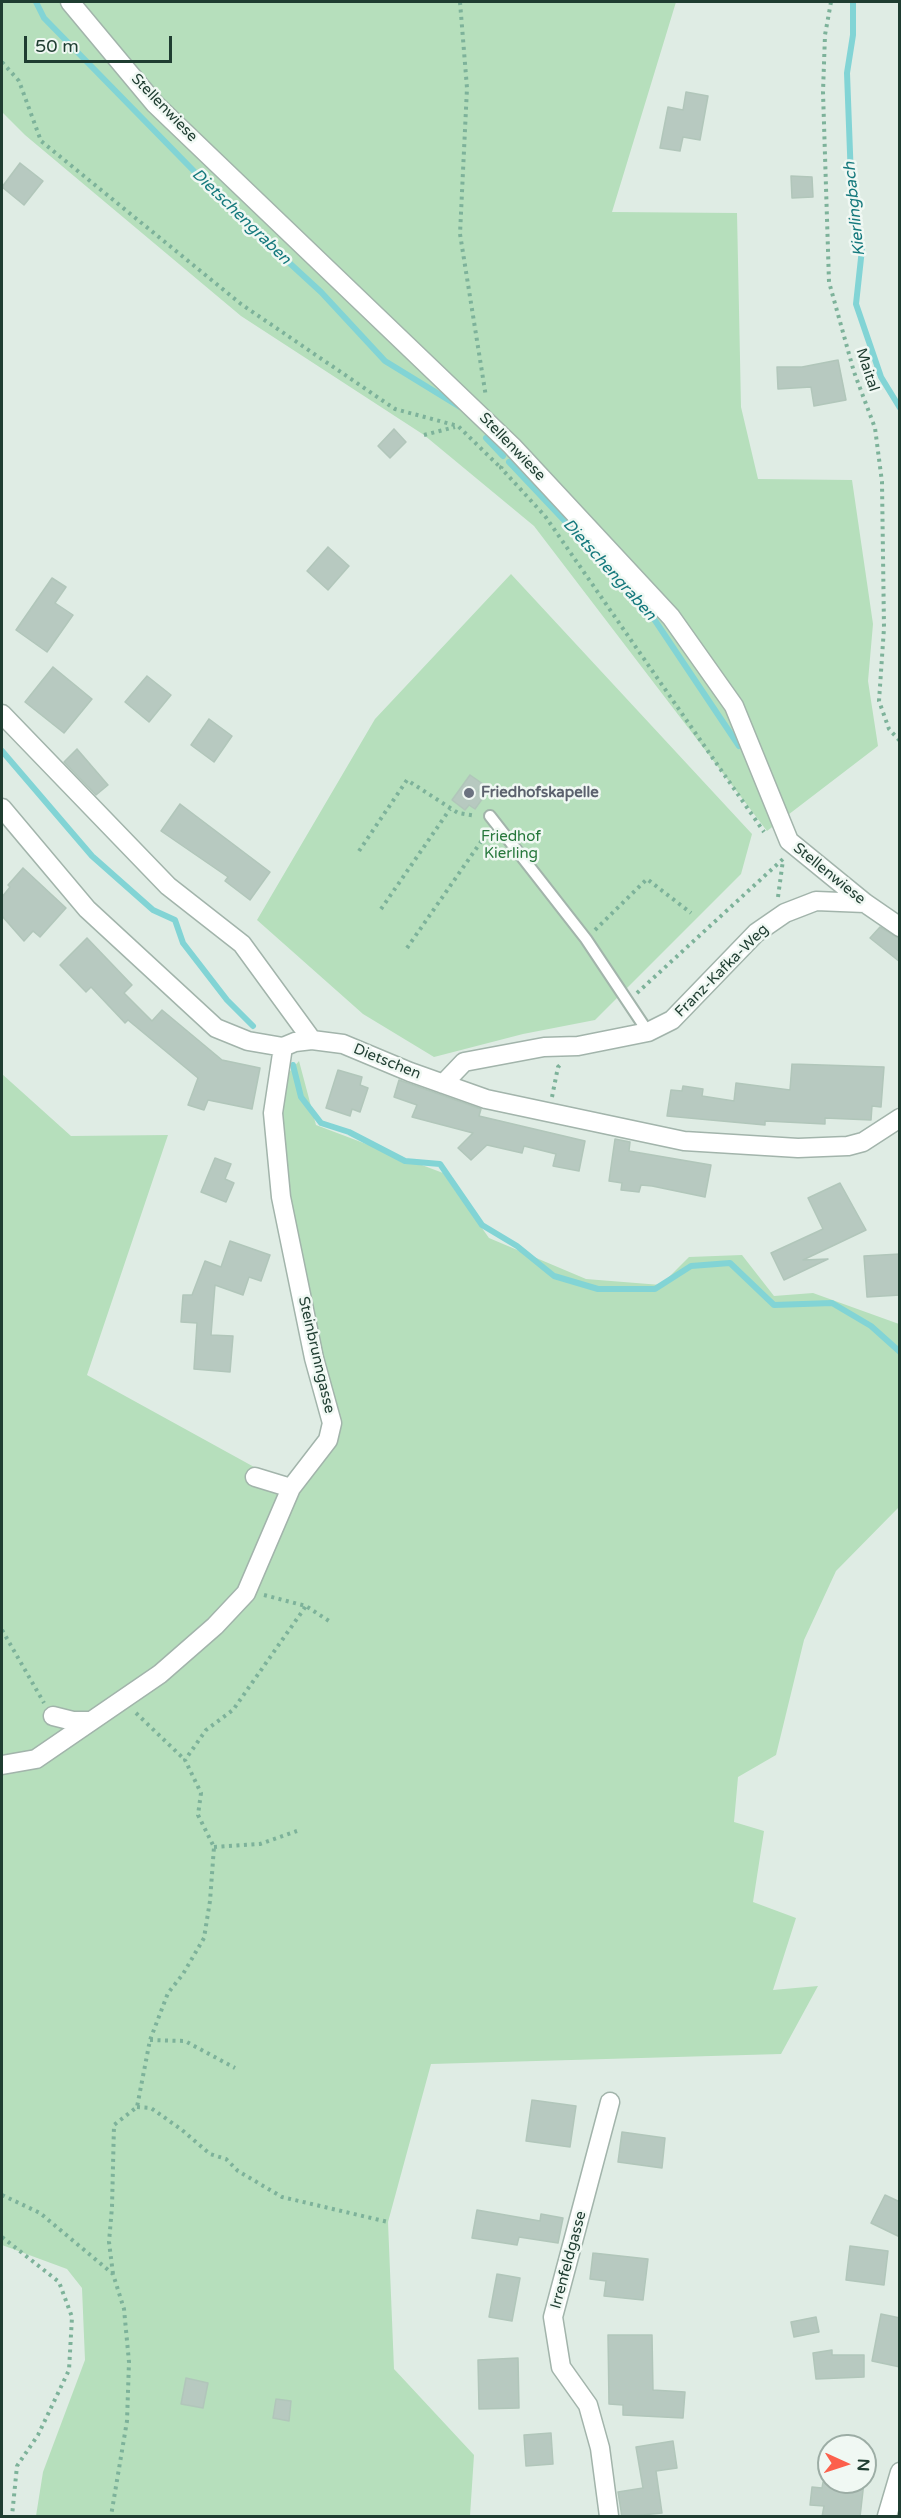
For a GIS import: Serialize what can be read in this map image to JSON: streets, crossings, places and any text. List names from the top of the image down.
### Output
{
  "streets": {
    "street": [
      "Stellenwiese",
      "Franz-Kafka-Weg",
      "Dietschen",
      "Steinbrunngasse",
      "Irrenfeldgasse"
    ],
    "path": ["Maital"]
  },
  "crossings": [
    ["Stellenwiese", "Franz-Kafka-Weg"],
    ["Franz-Kafka-Weg", "Dietschen"]
  ],
  "water": ["Kierlingbach", "Dietschengraben"],
  "parks": ["Friedhof Kierling"],
  "places": ["Friedhofskapelle"],
  "scale_bar": "50 m",
  "north": "right"
}
